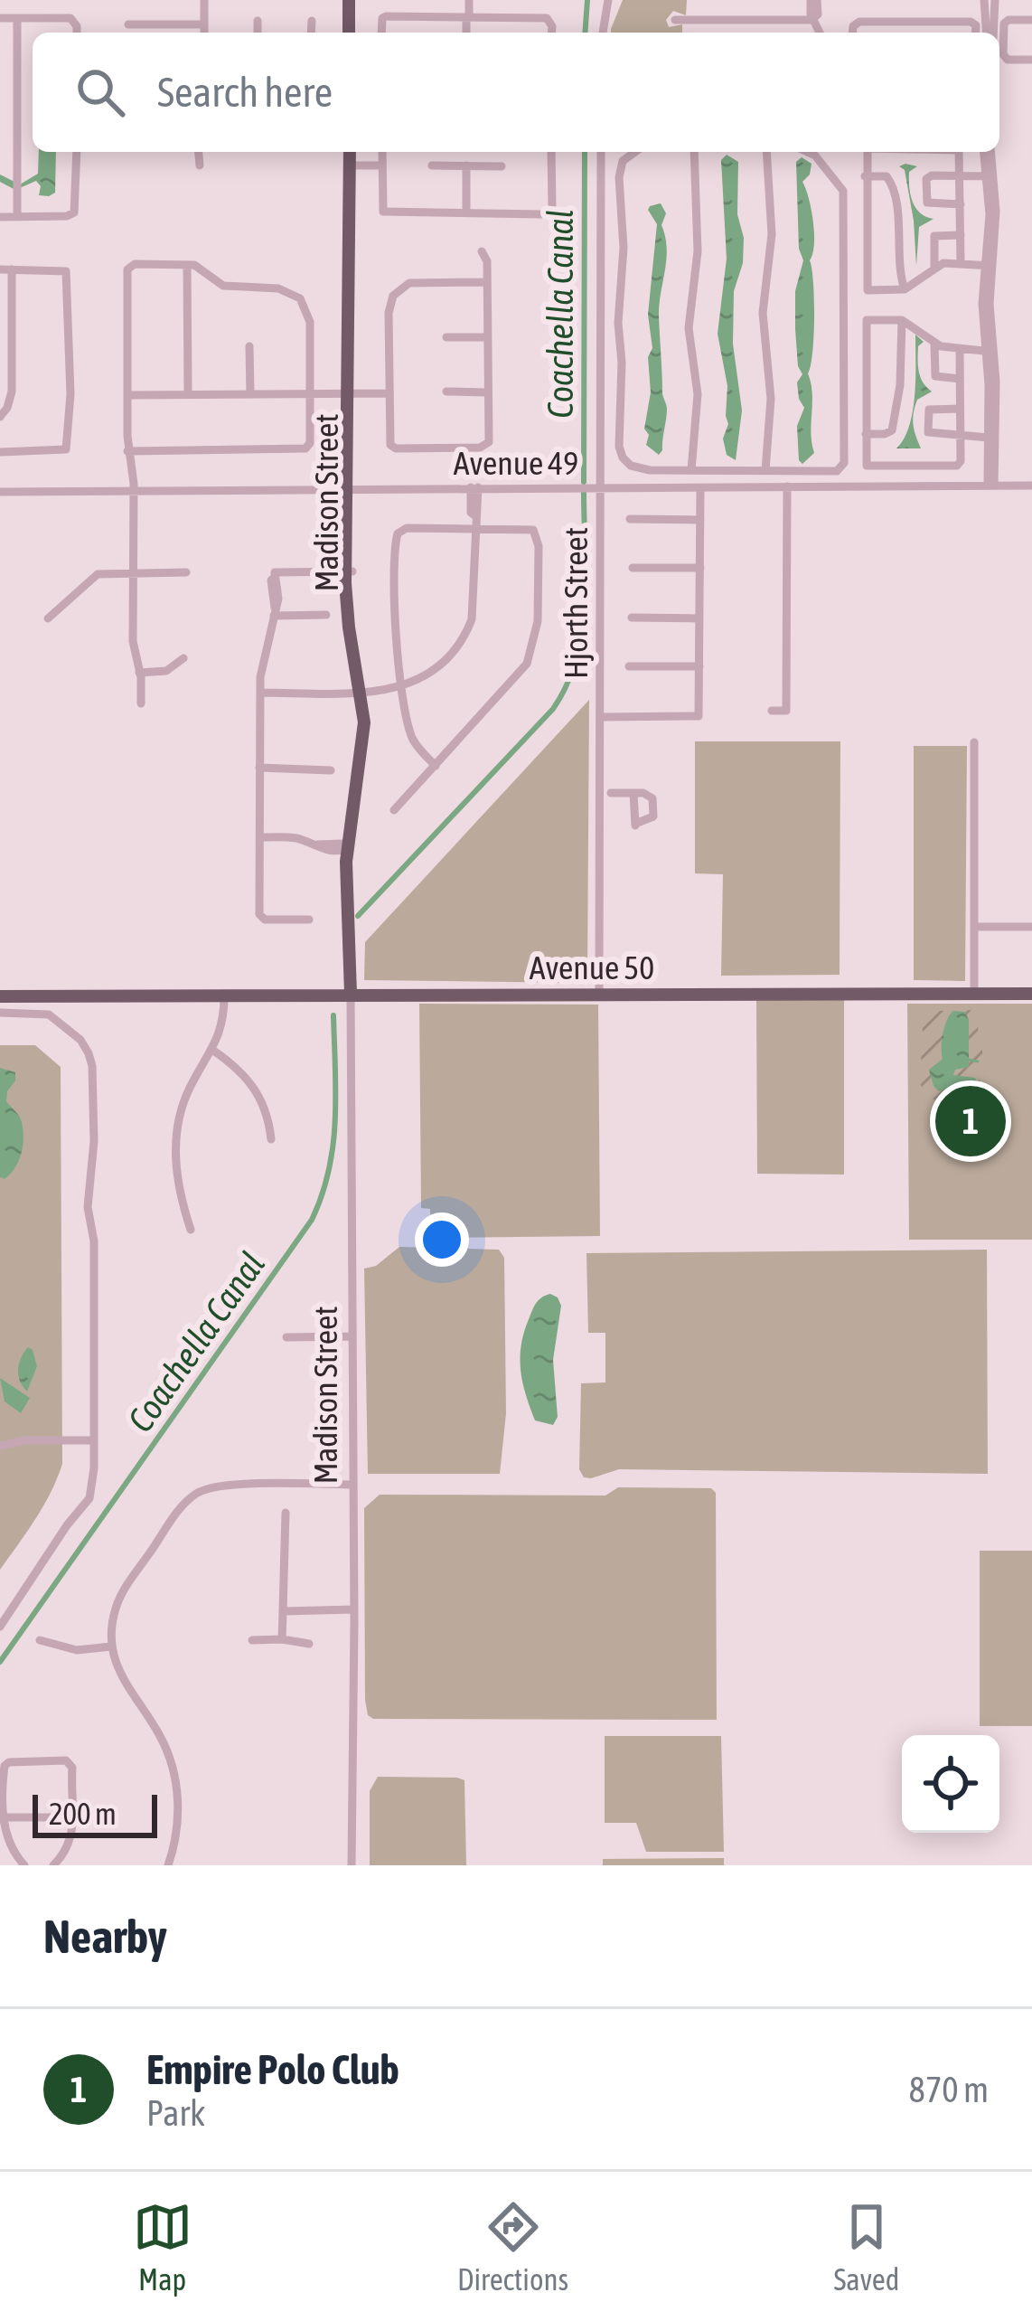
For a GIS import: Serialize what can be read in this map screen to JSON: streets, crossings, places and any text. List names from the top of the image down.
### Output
{
  "streets": {
    "main road": ["Madison Street", "Avenue 50"],
    "street": ["Avenue 49", "Hjorth Street"]
  },
  "crossings": [
    ["Avenue 49", "Madison Street"],
    ["Avenue 49", "Hjorth Street"],
    ["Madison Street", "Avenue 50"],
    ["Hjorth Street", "Avenue 50"]
  ],
  "water": ["Coachella Canal"],
  "scale_bar": "200 m",
  "page": {
    "search": "Search here",
    "pins": "1",
    "scale": "200 m",
    "heading": "Nearby",
    "list": [
      {
        "mark": "1",
        "name": "Empire Polo Club",
        "note": "Park",
        "value": "870 m"
      }
    ],
    "nav": ["Map", "Directions", "Saved"]
  }
}
